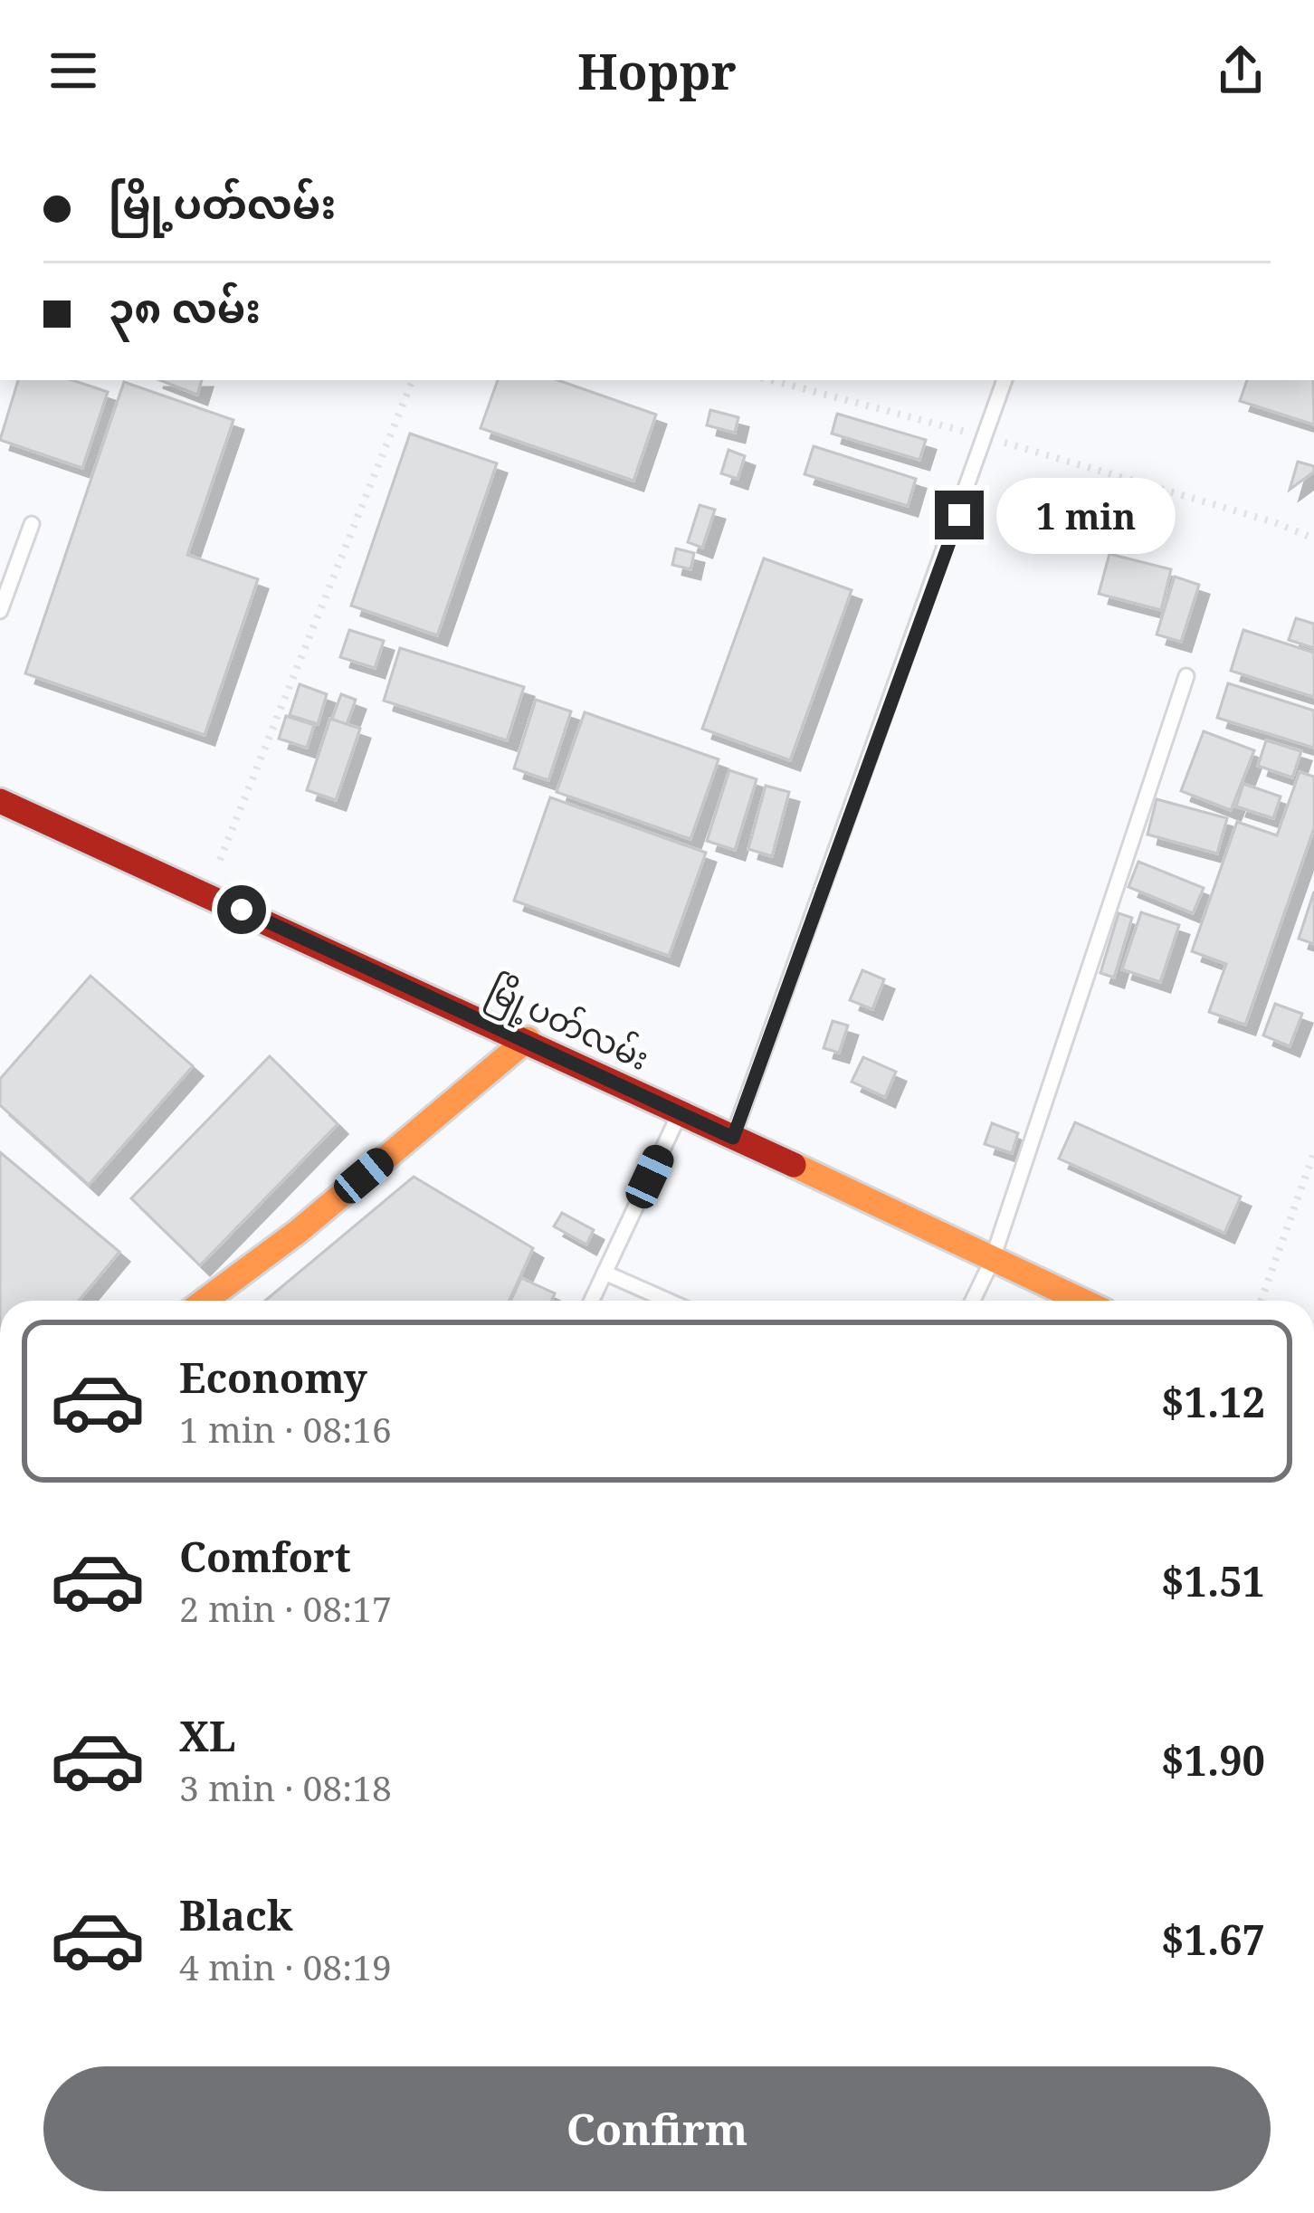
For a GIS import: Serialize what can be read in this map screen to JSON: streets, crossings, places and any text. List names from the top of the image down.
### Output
{
  "streets": {
    "main road": ["မြို့ပတ်လမ်း"]
  },
  "page": {
    "header": "Hoppr",
    "banner": ["မြို့ပတ်လမ်း", "၃၈ လမ်း"],
    "bubble": "1 min",
    "list": [
      {
        "name": "Economy",
        "note": "1 min · 08:16",
        "value": "$1.12"
      },
      {
        "name": "Comfort",
        "note": "2 min · 08:17",
        "value": "$1.51"
      },
      {
        "name": "XL",
        "note": "3 min · 08:18",
        "value": "$1.90"
      },
      {
        "name": "Black",
        "note": "4 min · 08:19",
        "value": "$1.67"
      }
    ],
    "buttons": "Confirm"
  }
}
